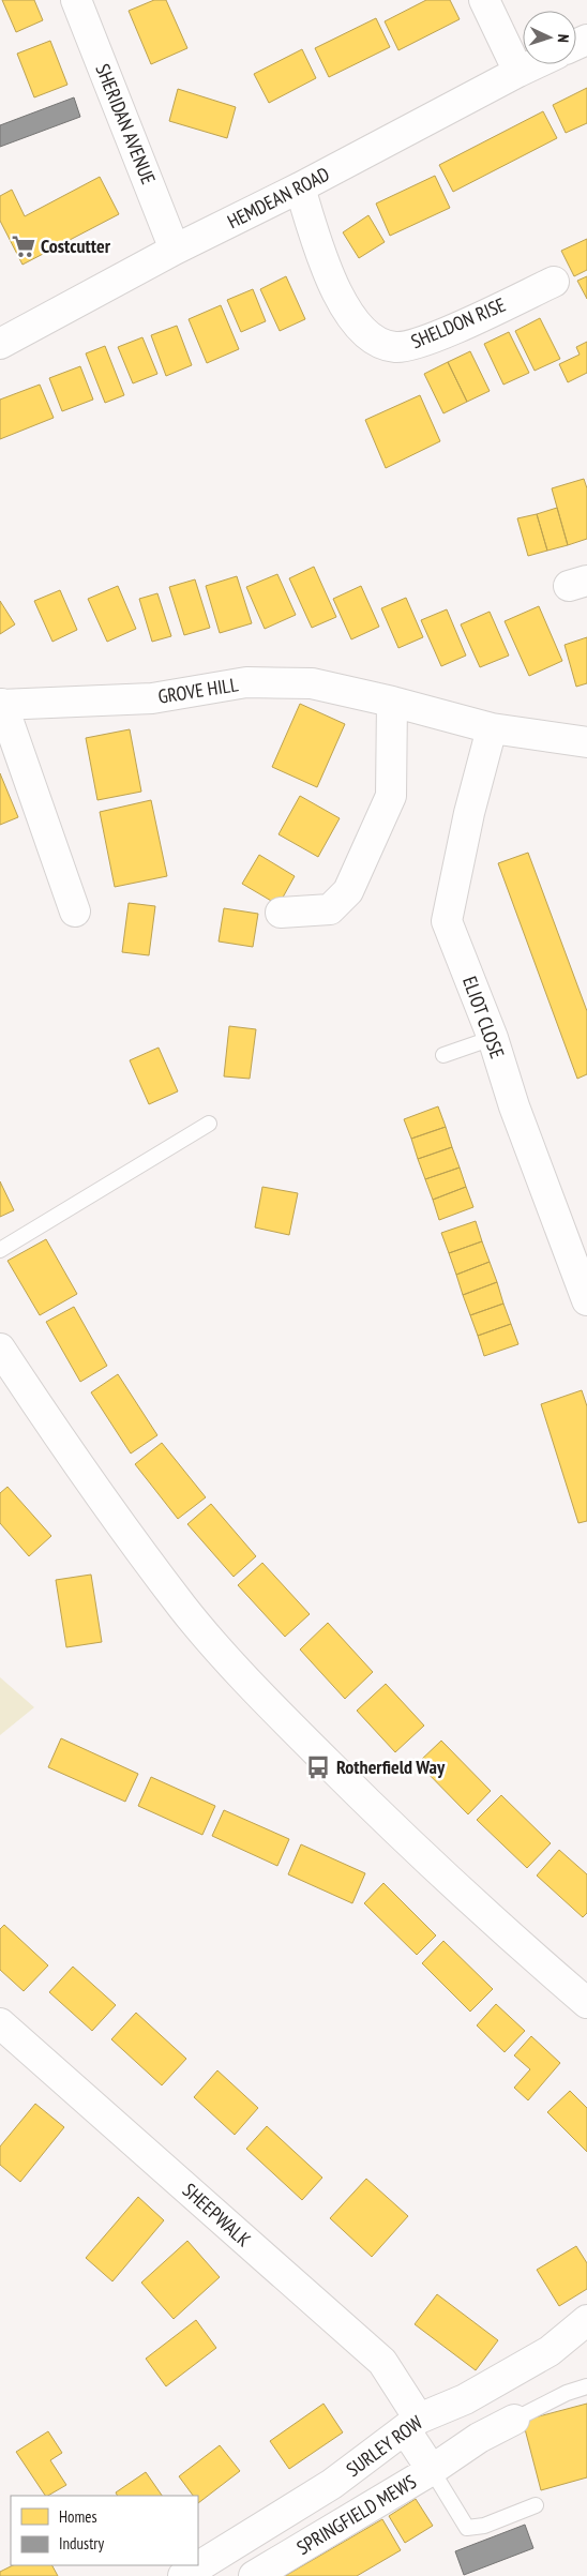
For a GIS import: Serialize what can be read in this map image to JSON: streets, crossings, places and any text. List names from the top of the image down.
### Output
{
  "streets": {
    "street": [
      "SHERIDAN AVENUE",
      "HEMDEAN ROAD",
      "SHELDON RISE",
      "GROVE HILL",
      "ELIOT CLOSE",
      "SHEEPWALK",
      "SURLEY ROW",
      "SPRINGFIELD MEWS"
    ]
  },
  "crossings": [
    ["SHERIDAN AVENUE", "HEMDEAN ROAD"],
    ["HEMDEAN ROAD", "SHELDON RISE"],
    ["GROVE HILL", "ELIOT CLOSE"],
    ["SHEEPWALK", "SURLEY ROW"],
    ["SHEEPWALK", "SPRINGFIELD MEWS"],
    ["SURLEY ROW", "SPRINGFIELD MEWS"]
  ],
  "places": {
    "supermarket": ["Costcutter"],
    "bus stop": ["Rotherfield Way"]
  },
  "legend": ["Homes", "Industry"],
  "north": "right"
}
